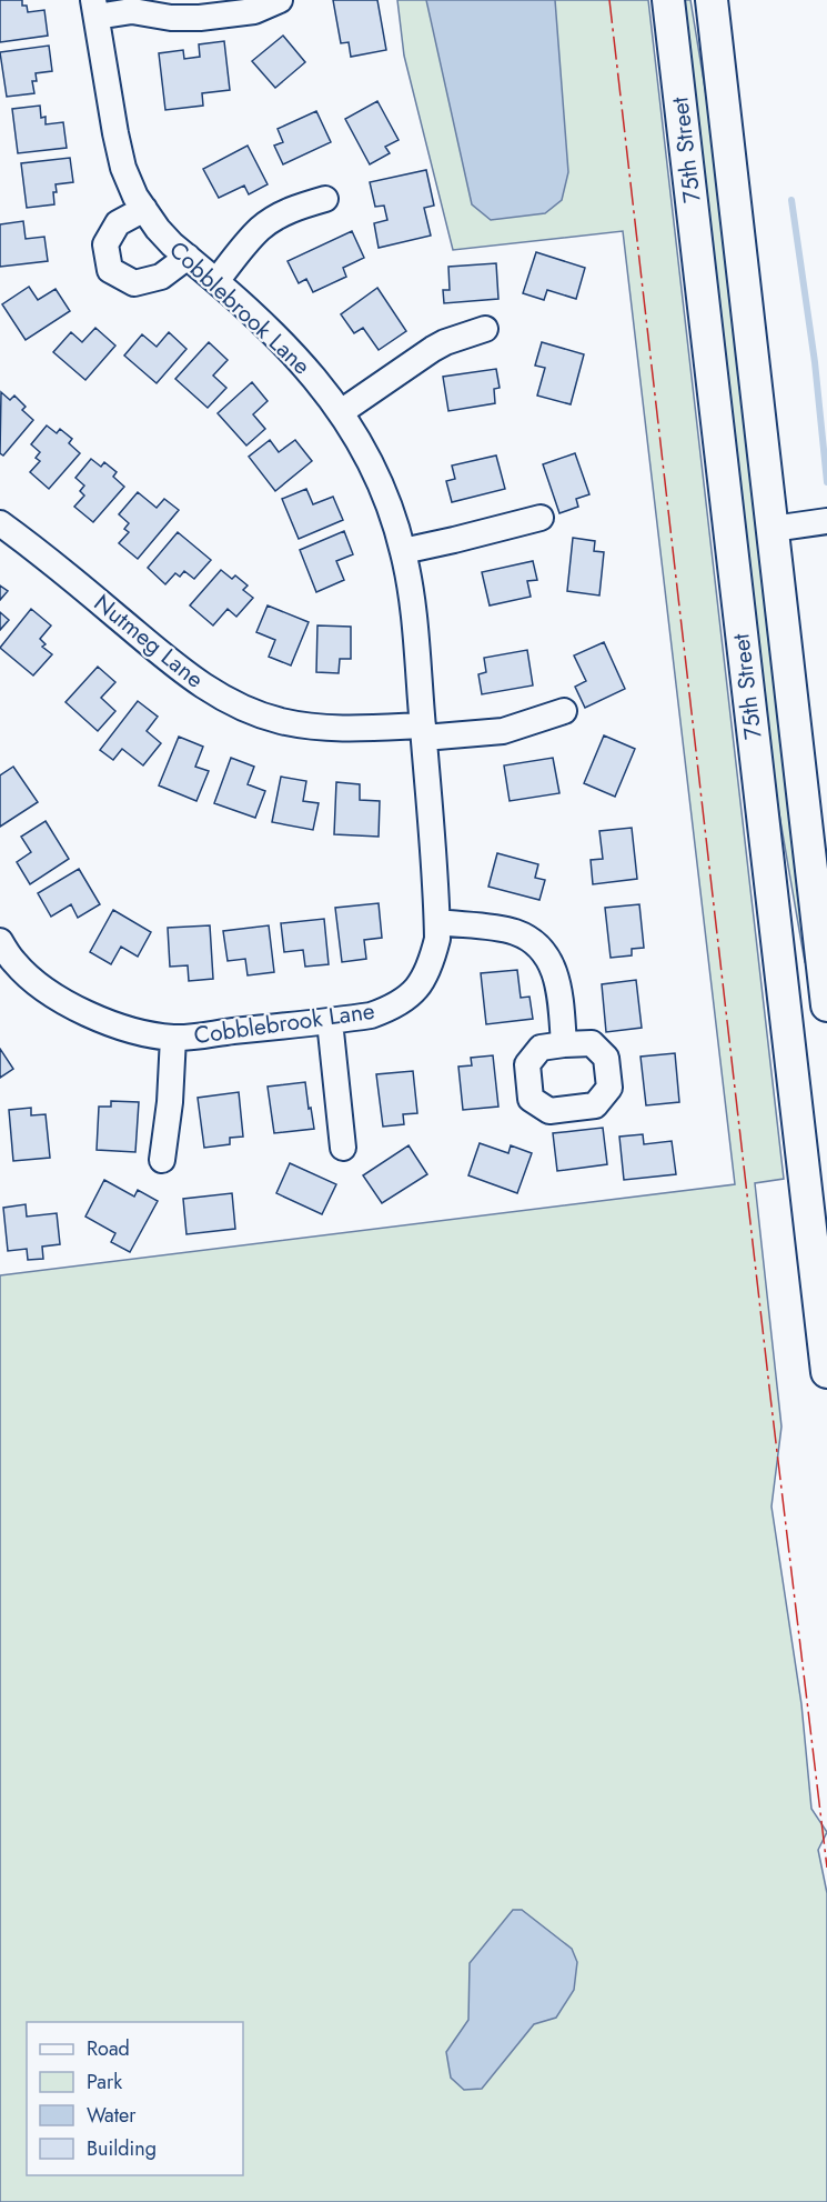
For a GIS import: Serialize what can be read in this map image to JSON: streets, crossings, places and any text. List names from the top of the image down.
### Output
{
  "streets": {
    "main road": ["75th Street"],
    "street": ["Cobblebrook Lane", "Nutmeg Lane"]
  },
  "crossings": [
    ["Cobblebrook Lane", "Nutmeg Lane"]
  ],
  "legend": [
    "Road",
    "Park",
    "Water",
    "Building"
  ]
}
